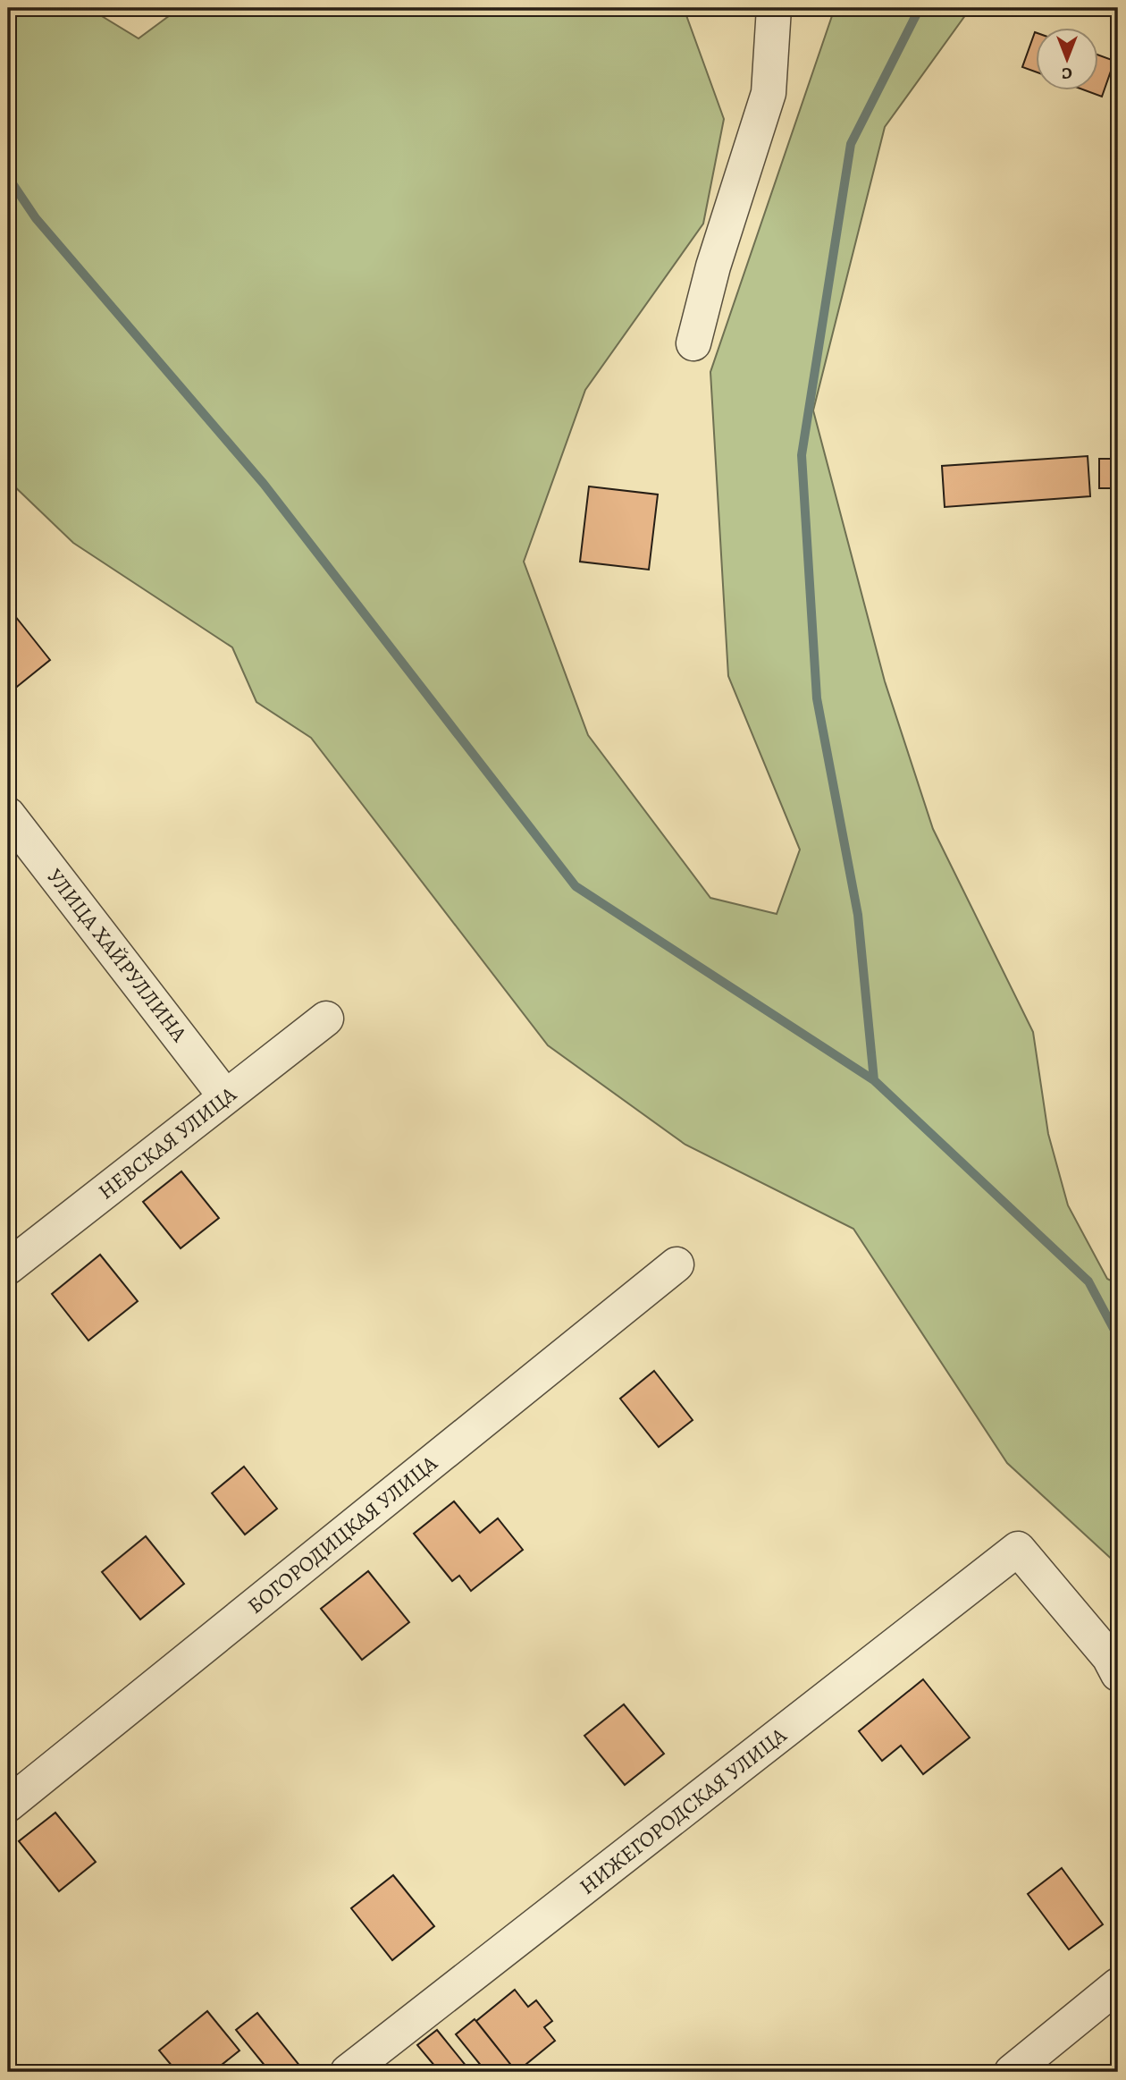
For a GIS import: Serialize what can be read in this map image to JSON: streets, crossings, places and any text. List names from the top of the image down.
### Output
{
  "streets": {
    "street": [
      "УЛИЦА ХАЙРУЛЛИНА",
      "НЕВСКАЯ УЛИЦА",
      "БОГОРОДИЦКАЯ УЛИЦА",
      "НИЖЕГОРОДСКАЯ УЛИЦА"
    ]
  },
  "crossings": [
    ["УЛИЦА ХАЙРУЛЛИНА", "НЕВСКАЯ УЛИЦА"]
  ],
  "north": "bottom"
}
